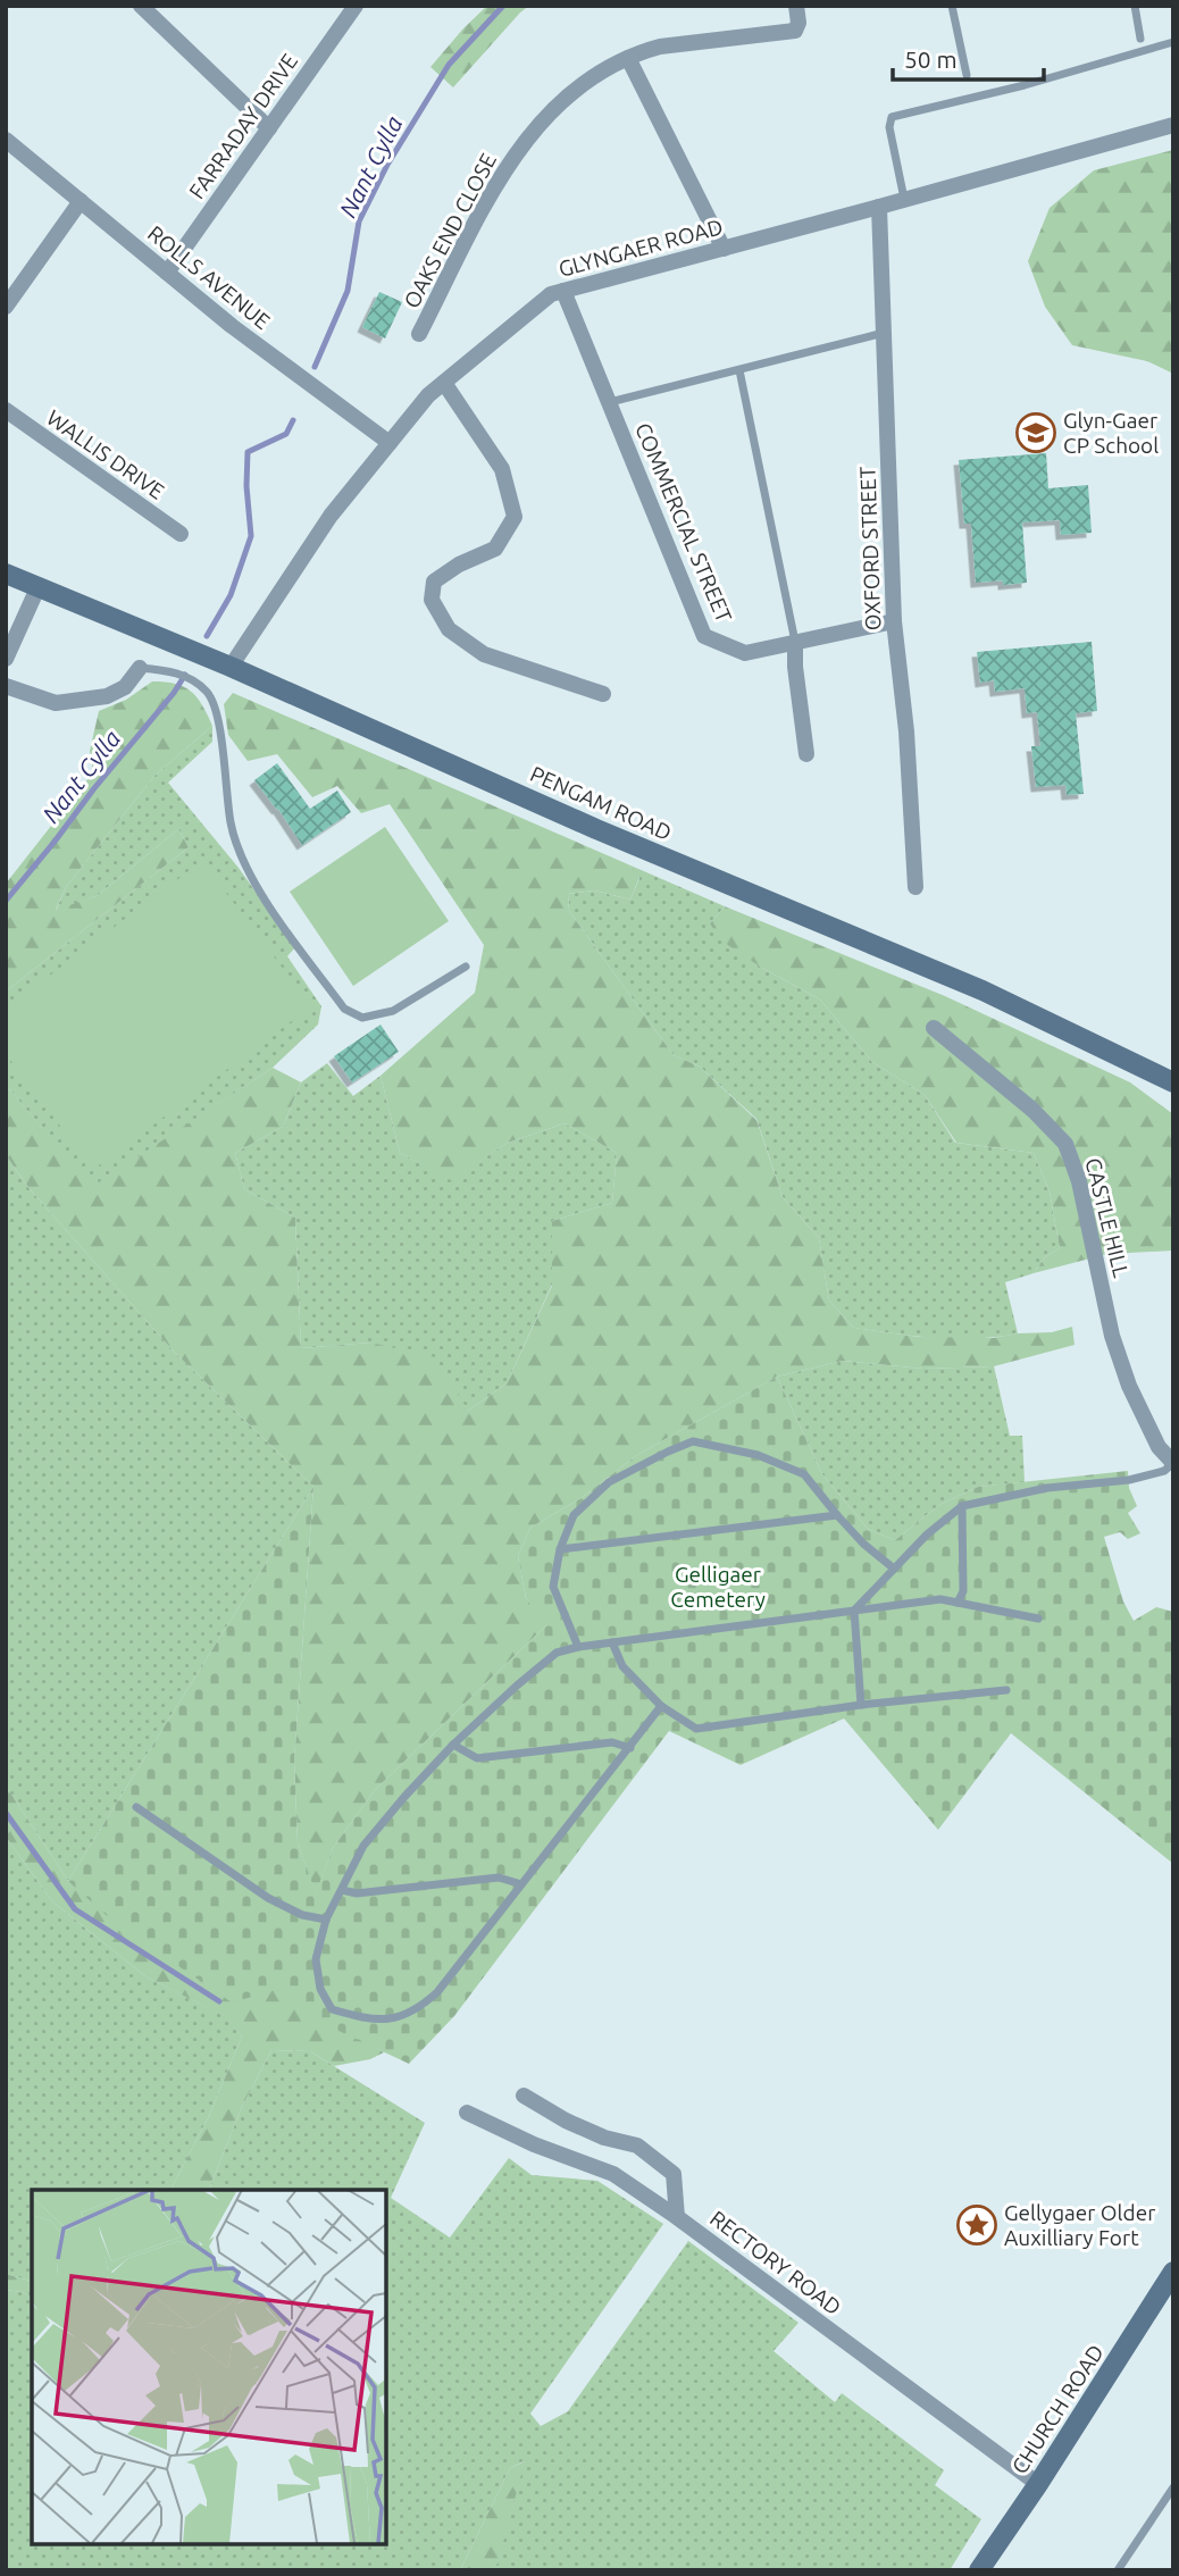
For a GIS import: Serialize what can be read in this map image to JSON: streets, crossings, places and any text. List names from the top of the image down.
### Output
{
  "streets": {
    "main road": ["PENGAM ROAD", "CHURCH ROAD"],
    "street": [
      "FARRADAY DRIVE",
      "OAKS END CLOSE",
      "GLYNGAER ROAD",
      "ROLLS AVENUE",
      "WALLIS DRIVE",
      "COMMERCIAL STREET",
      "OXFORD STREET",
      "CASTLE HILL",
      "RECTORY ROAD"
    ]
  },
  "crossings": [
    ["FARRADAY DRIVE", "ROLLS AVENUE"],
    ["GLYNGAER ROAD", "ROLLS AVENUE"],
    ["GLYNGAER ROAD", "COMMERCIAL STREET"],
    ["GLYNGAER ROAD", "OXFORD STREET"],
    ["GLYNGAER ROAD", "PENGAM ROAD"],
    ["COMMERCIAL STREET", "OXFORD STREET"],
    ["RECTORY ROAD", "CHURCH ROAD"]
  ],
  "water": ["Nant Cylla"],
  "parks": ["Gelligaer Cemetery"],
  "places": {
    "school or university": ["Glyn-Gaer CP School"],
    "place": ["Gellygaer Older Auxilliary Fort"]
  },
  "scale_bar": "50 m"
}
